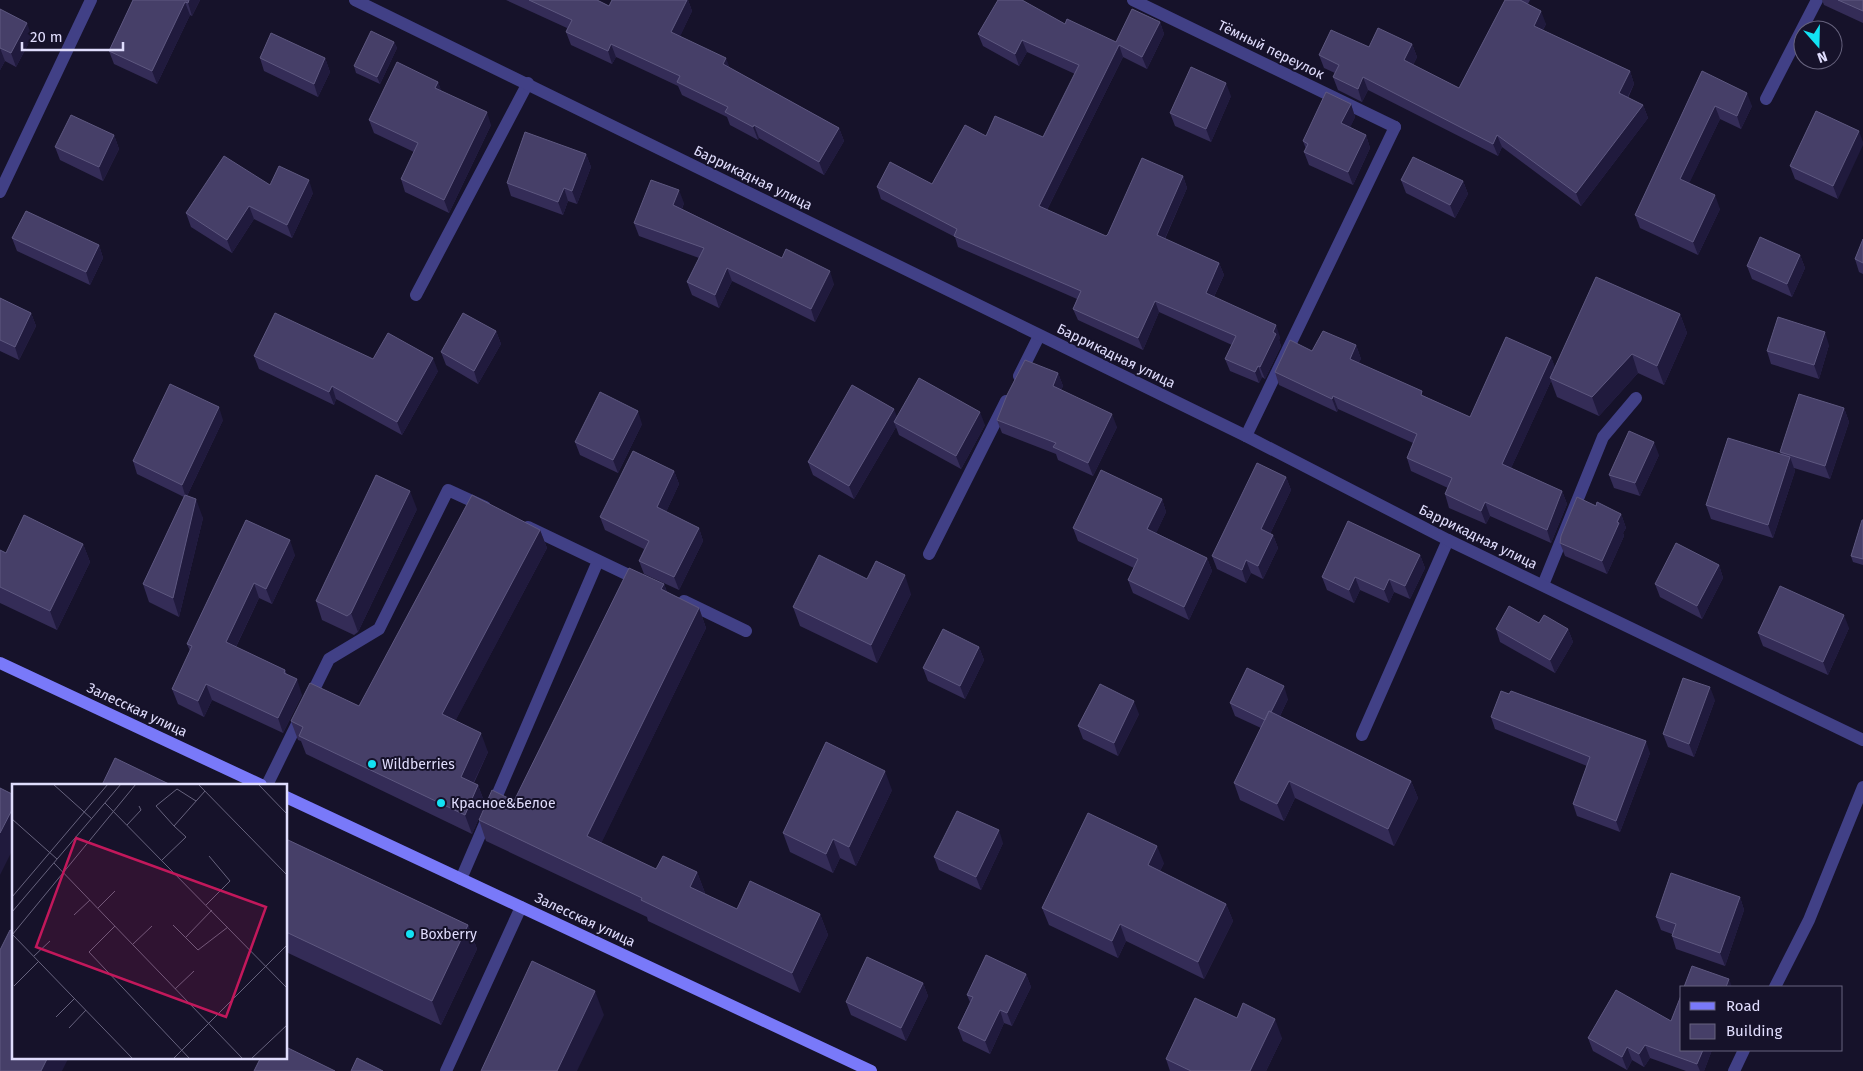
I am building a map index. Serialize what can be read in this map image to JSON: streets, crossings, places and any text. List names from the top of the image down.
{
  "streets": {
    "main road": ["Залесская улица"],
    "street": ["Тёмный переулок", "Баррикадная улица"]
  },
  "crossings": [
    ["Тёмный переулок", "Баррикадная улица"]
  ],
  "places": ["Wildberries", "Красное&Белое", "Boxberry"],
  "legend": ["Road", "Building"],
  "scale_bar": "20 m",
  "north": "bottom"
}
